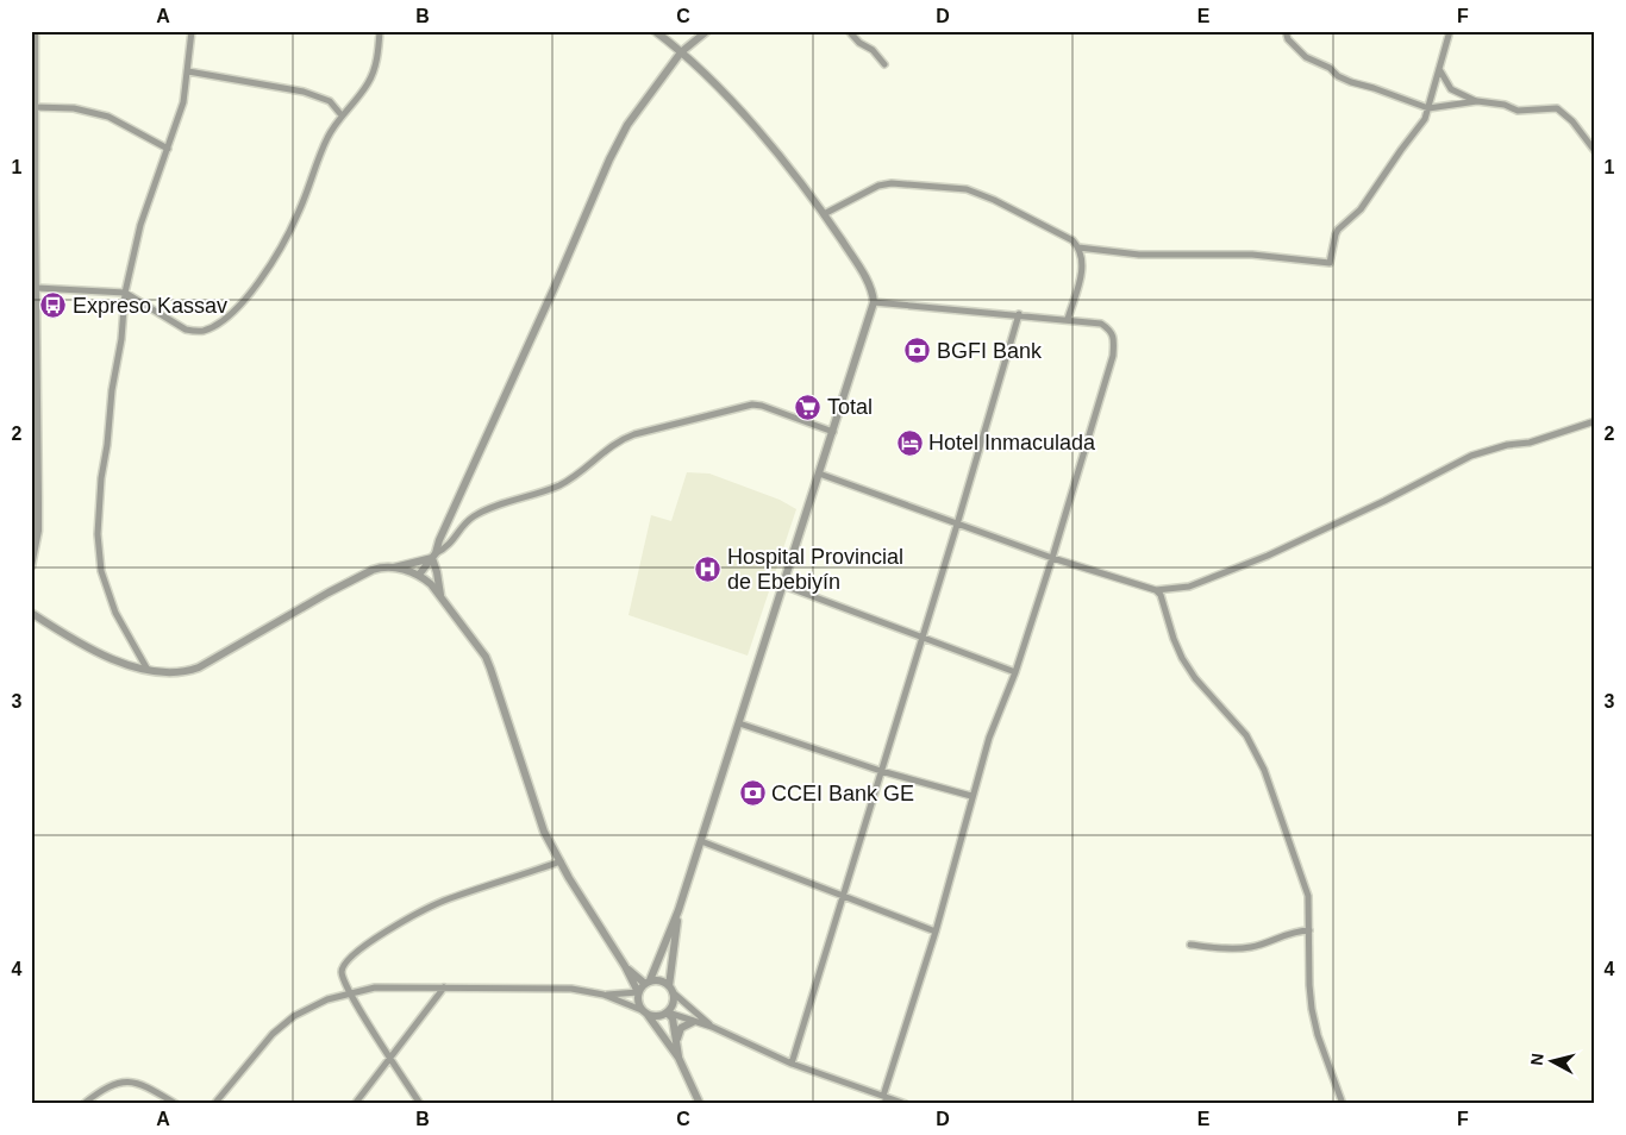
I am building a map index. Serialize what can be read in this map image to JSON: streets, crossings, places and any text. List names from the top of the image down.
{
  "places": {
    "bus stop": ["Expreso Kassav"],
    "bank": ["BGFI Bank", "CCEI Bank GE"],
    "supermarket": ["Total"],
    "hotel": ["Hotel Inmaculada"],
    "hospital": ["Hospital Provincial de Ebebiyín"]
  },
  "north": "left",
  "grid": {
    "columns": [
      "A",
      "B",
      "C",
      "D",
      "E",
      "F"
    ],
    "rows": [
      "1",
      "2",
      "3",
      "4"
    ]
  }
}
